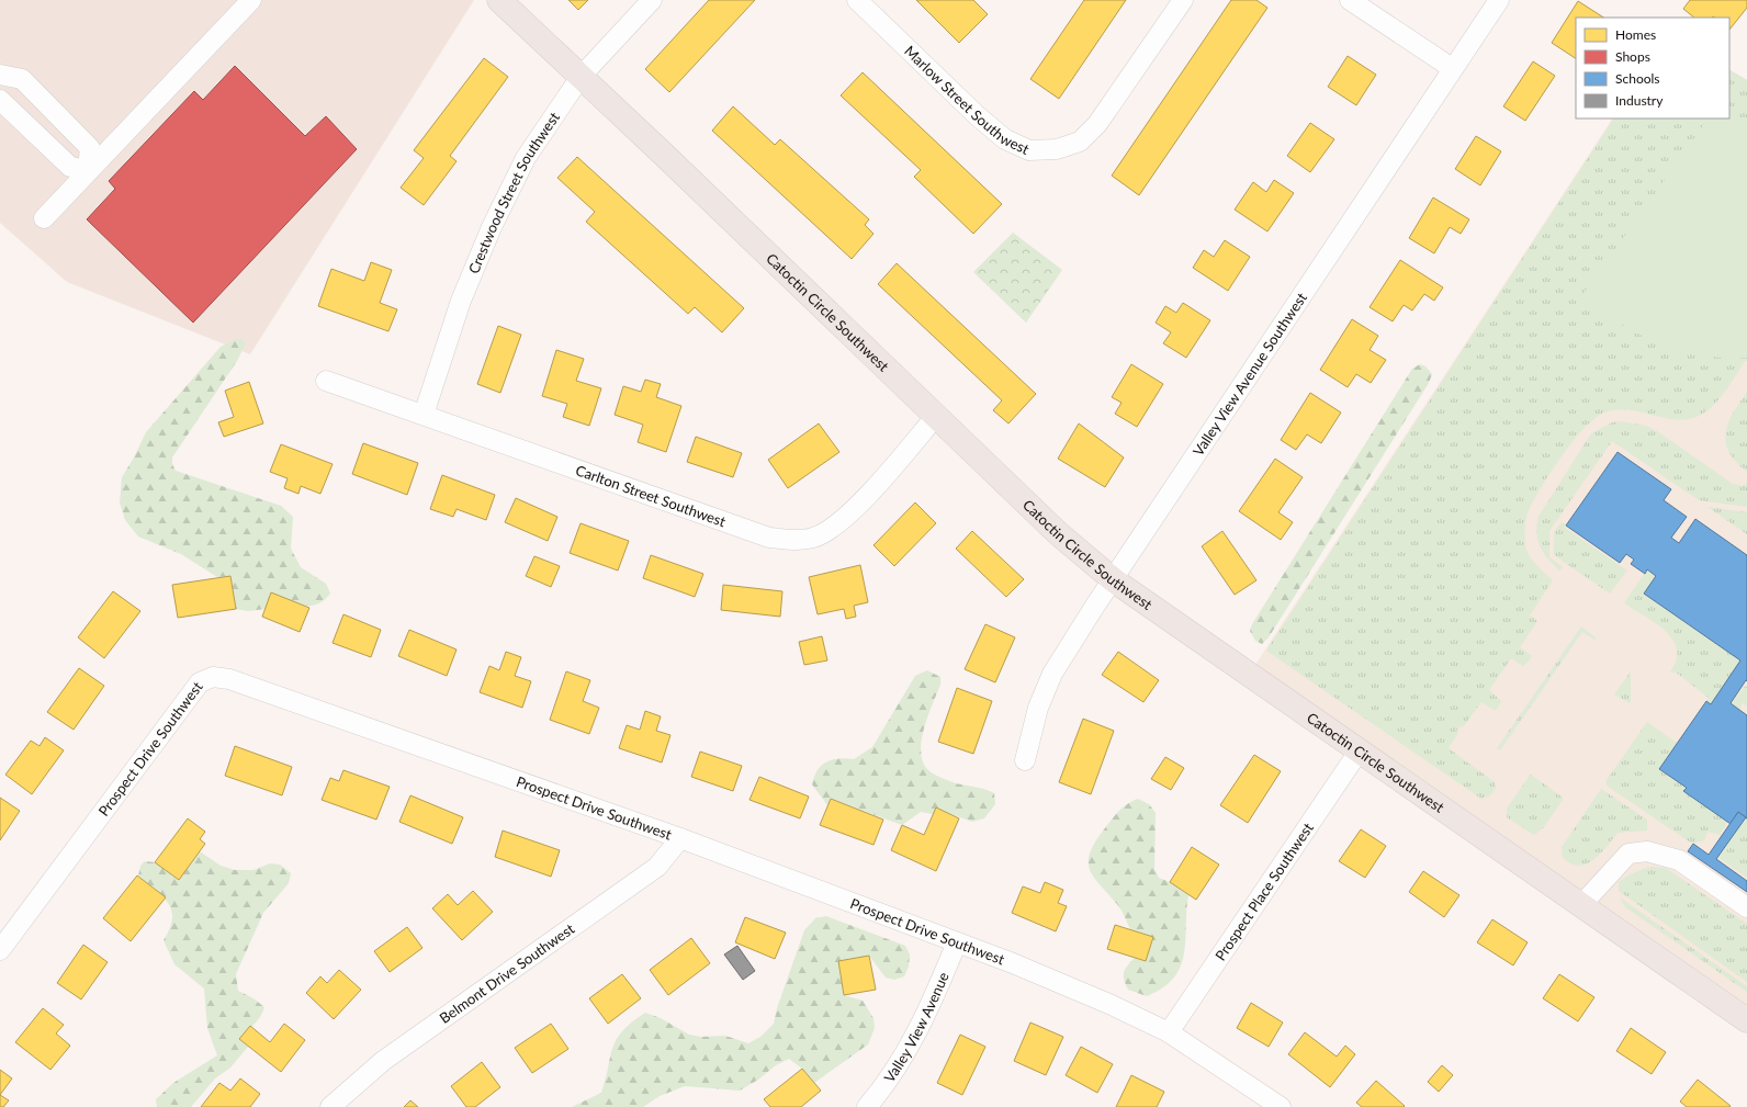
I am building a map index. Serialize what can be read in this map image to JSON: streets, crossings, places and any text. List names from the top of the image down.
{
  "streets": {
    "main road": ["Catoctin Circle Southwest"],
    "street": [
      "Marlow Street Southwest",
      "Crestwood Street Southwest",
      "Valley View Avenue Southwest",
      "Carlton Street Southwest",
      "Prospect Drive Southwest",
      "Prospect Place Southwest",
      "Belmont Drive Southwest",
      "Valley View Avenue"
    ]
  },
  "crossings": [
    ["Crestwood Street Southwest", "Catoctin Circle Southwest"],
    ["Crestwood Street Southwest", "Carlton Street Southwest"],
    ["Catoctin Circle Southwest", "Valley View Avenue Southwest"],
    ["Catoctin Circle Southwest", "Carlton Street Southwest"],
    ["Catoctin Circle Southwest", "Prospect Place Southwest"],
    ["Prospect Drive Southwest", "Prospect Place Southwest"],
    ["Prospect Drive Southwest", "Belmont Drive Southwest"],
    ["Prospect Drive Southwest", "Valley View Avenue"]
  ],
  "legend": [
    "Homes",
    "Shops",
    "Schools",
    "Industry"
  ]
}
